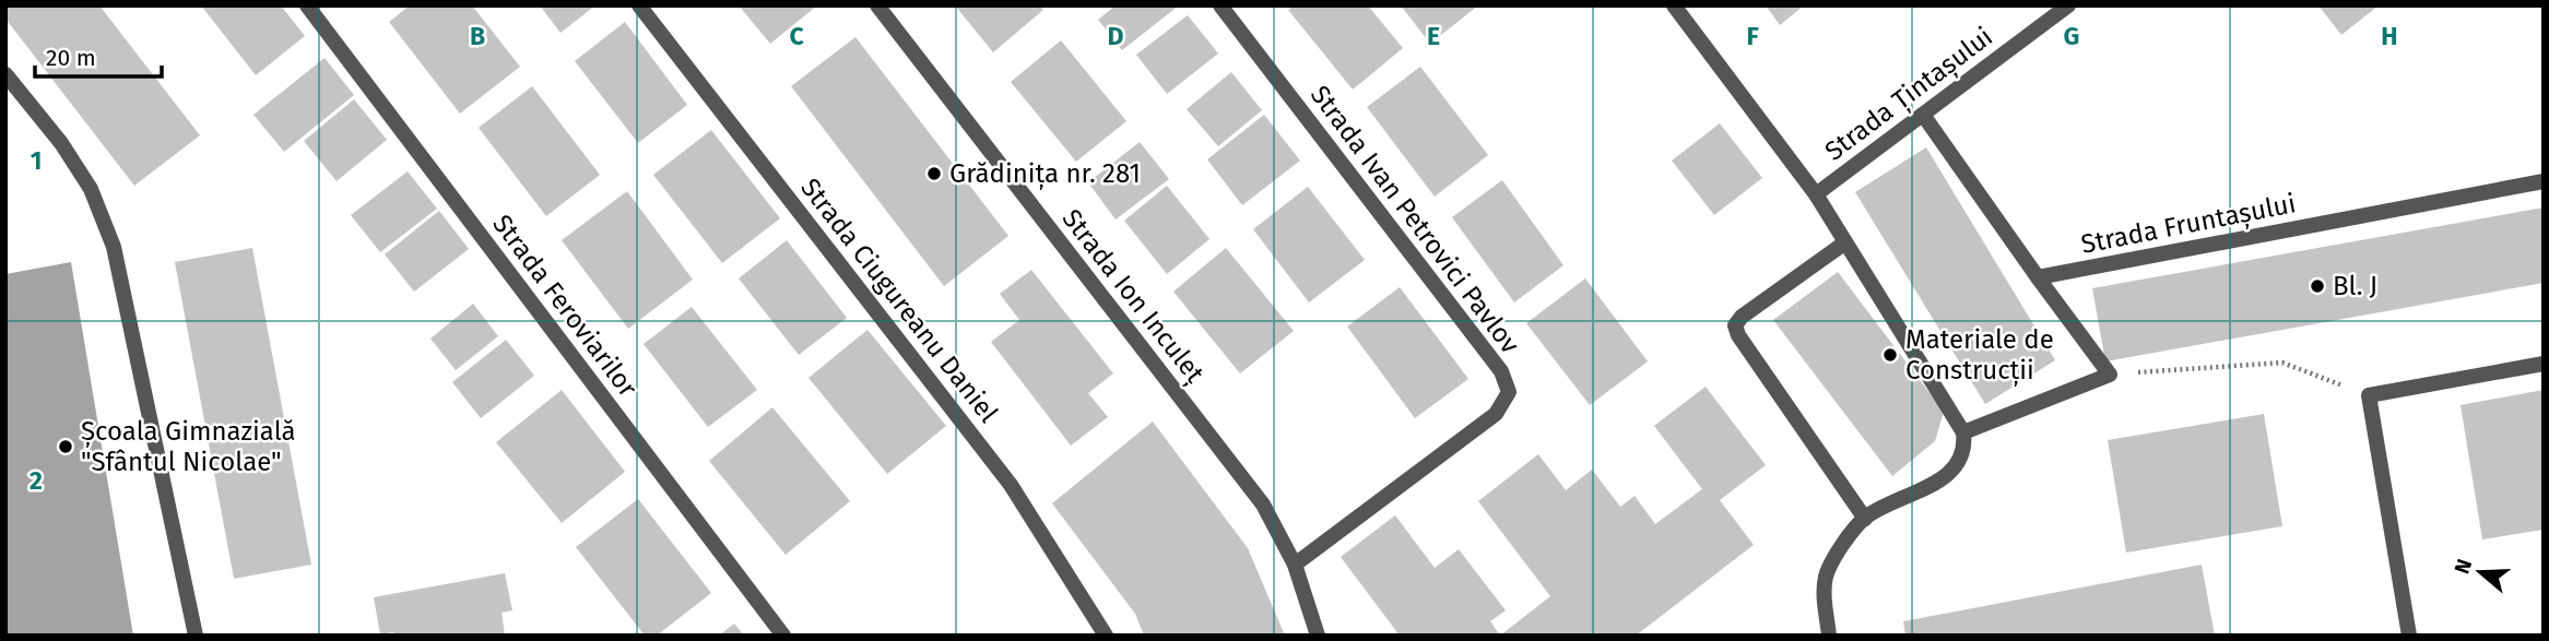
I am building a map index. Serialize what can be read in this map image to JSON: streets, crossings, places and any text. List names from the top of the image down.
{
  "streets": {
    "street": [
      "Strada Țintașului",
      "Strada Ivan Petrovici Pavlov",
      "Strada Fruntașului",
      "Strada Ion Inculeț",
      "Strada Ciugureanu Daniel",
      "Strada Feroviarilor"
    ]
  },
  "crossings": [
    ["Strada Ivan Petrovici Pavlov", "Strada Ion Inculeț"]
  ],
  "places": [
    "Grădinița nr. 281",
    "Bl. J",
    "Materiale de Construcții",
    "Școala Gimnazială \"Sfântul Nicolae\""
  ],
  "scale_bar": "20 m",
  "north": "left",
  "grid": {
    "columns": [
      "B",
      "C",
      "D",
      "E",
      "F",
      "G",
      "H"
    ],
    "rows": ["1", "2"]
  }
}
